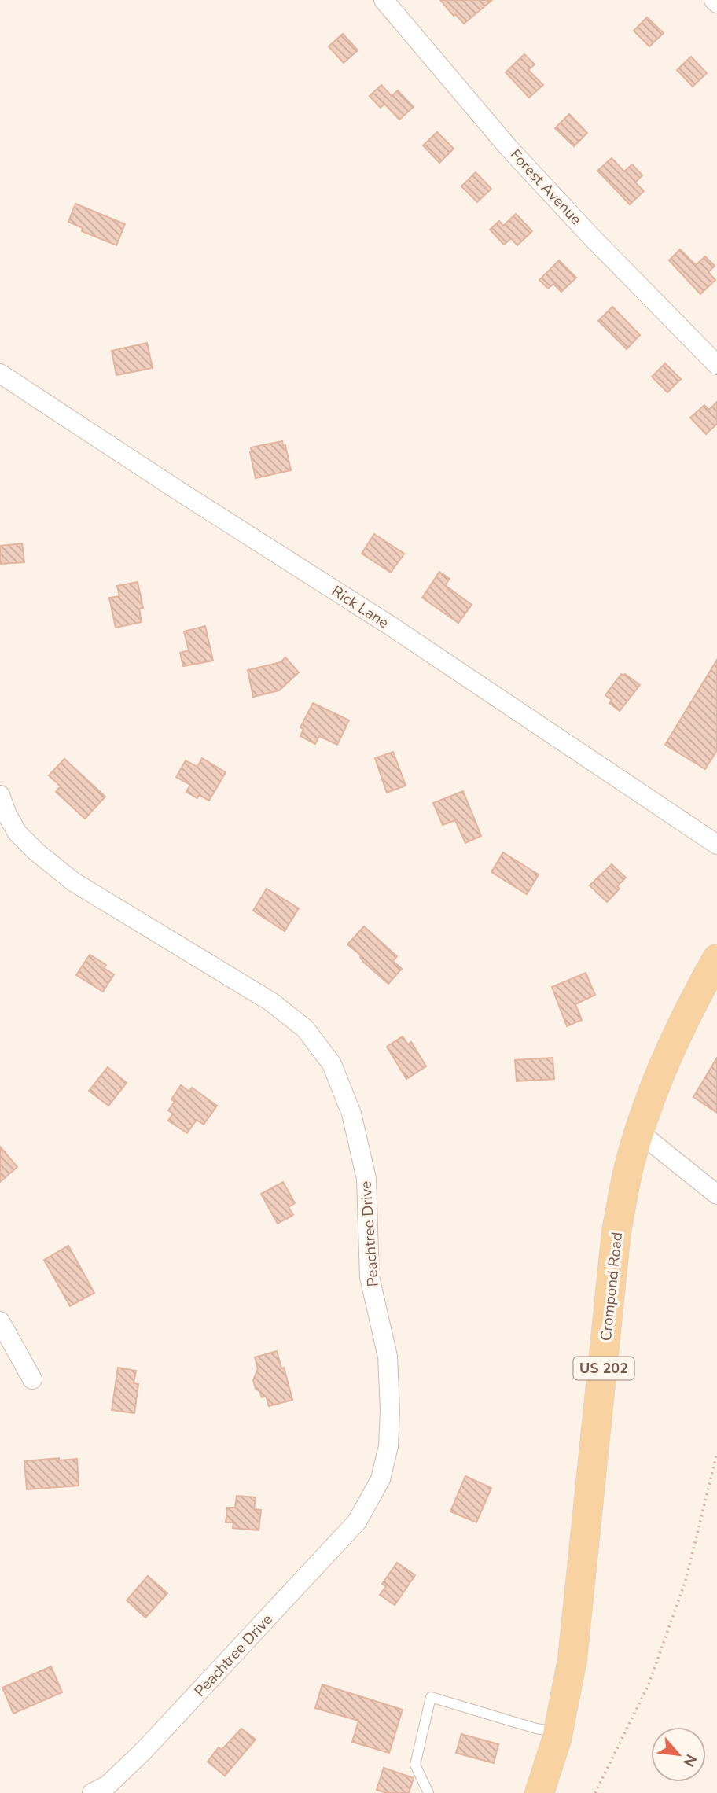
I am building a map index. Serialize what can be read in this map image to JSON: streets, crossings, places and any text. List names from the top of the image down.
{
  "streets": {
    "main road": ["Crompond Road", "US 202"],
    "street": ["Forest Avenue", "Rick Lane", "Peachtree Drive"]
  },
  "north": "bottom right"
}
